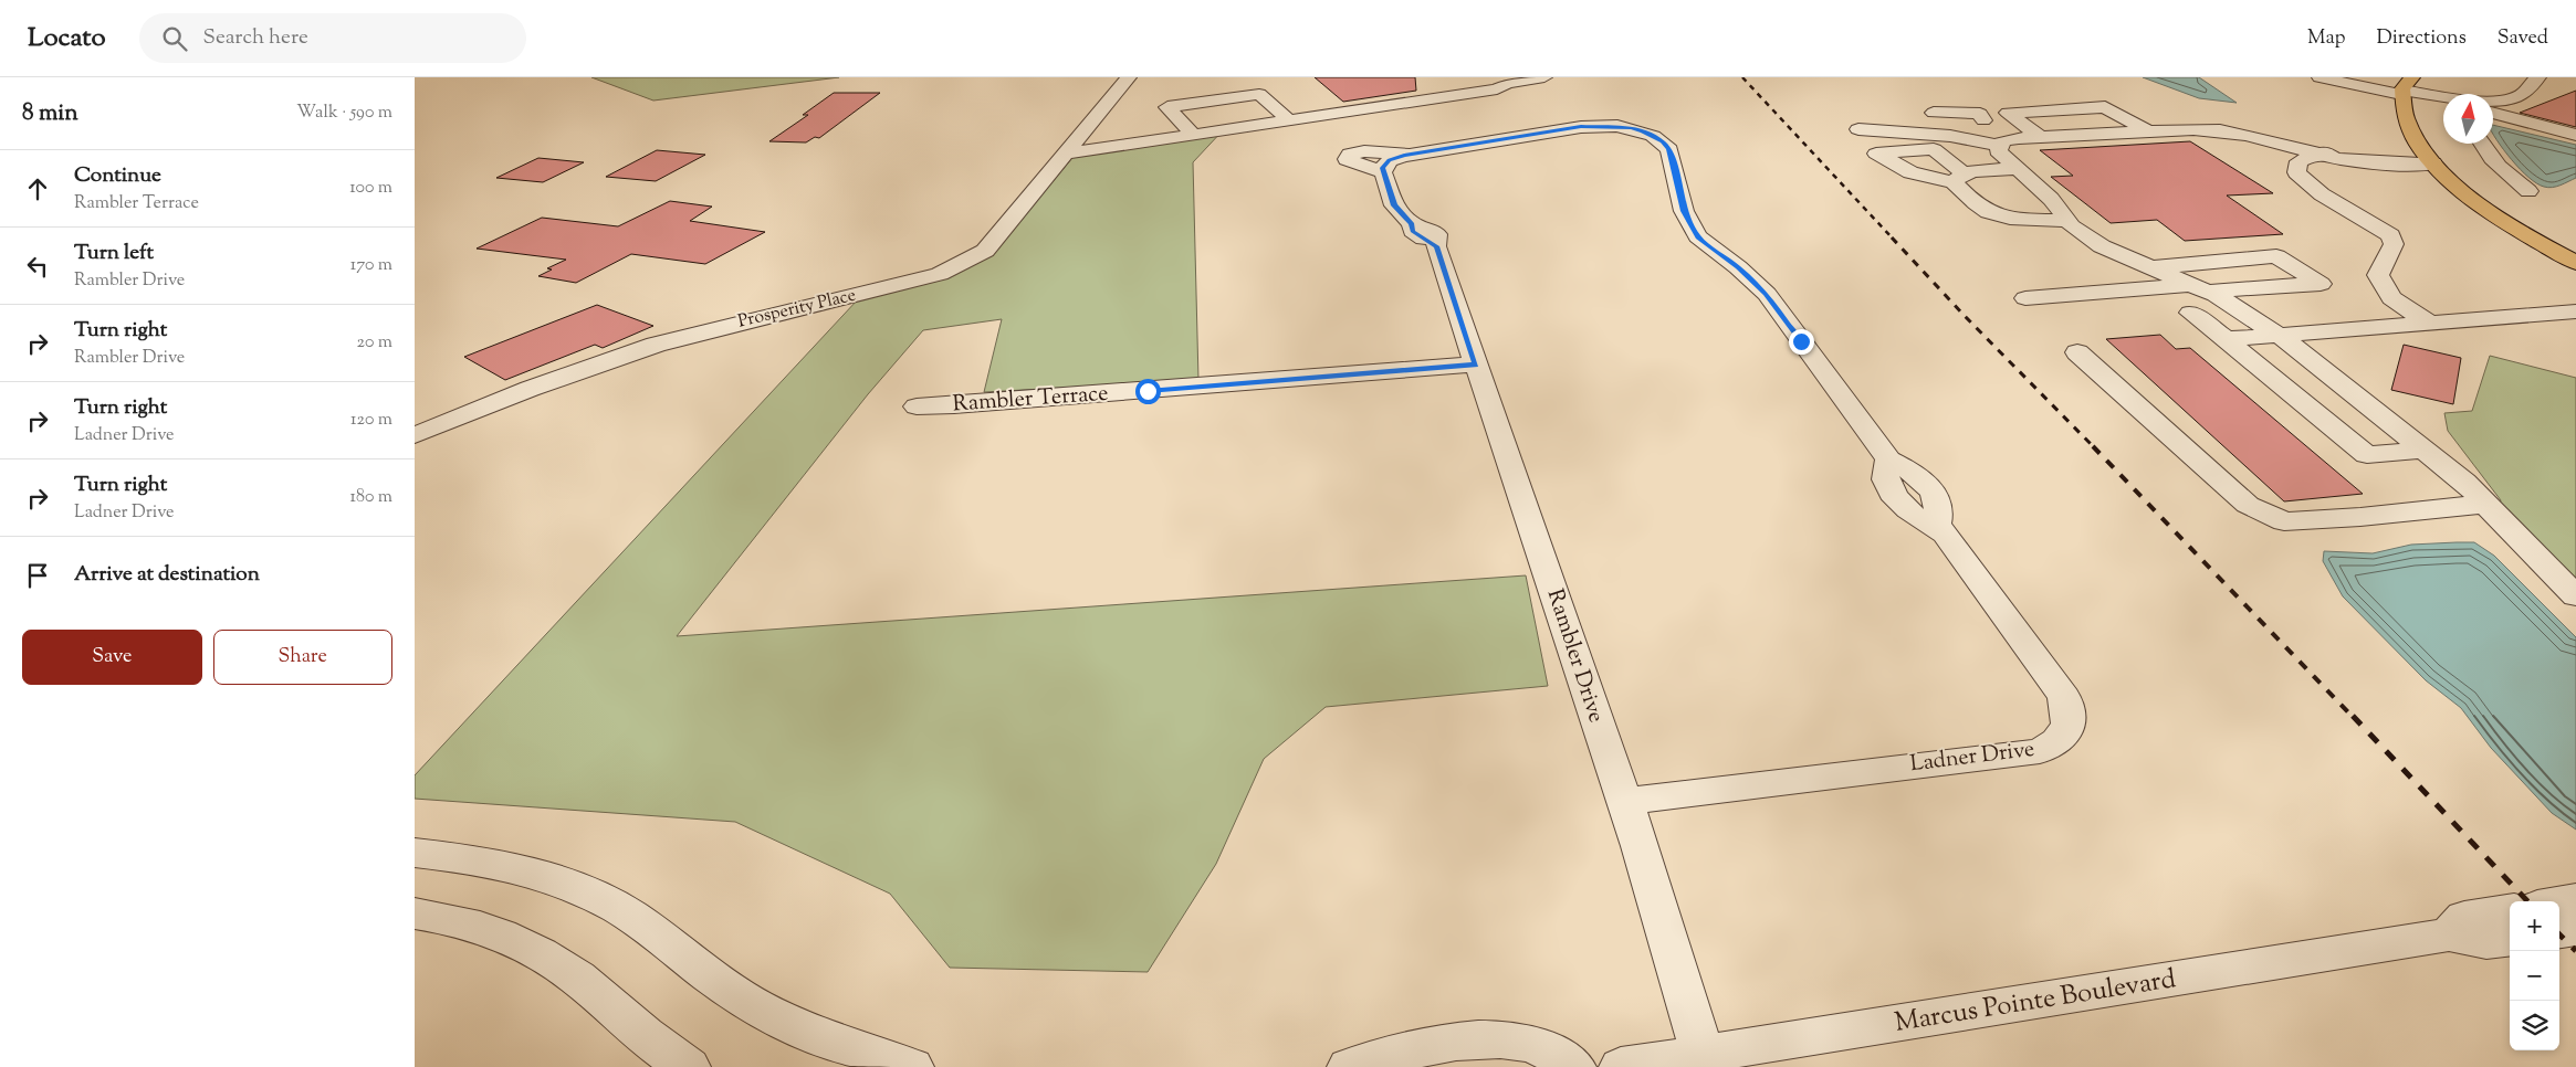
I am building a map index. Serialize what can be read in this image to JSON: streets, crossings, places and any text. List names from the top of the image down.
{
  "streets": {
    "street": [
      "Prosperity Place",
      "Rambler Terrace",
      "Rambler Drive",
      "Ladner Drive",
      "Marcus Pointe Boulevard"
    ]
  },
  "crossings": [
    ["Rambler Terrace", "Rambler Drive"],
    ["Rambler Drive", "Ladner Drive"],
    ["Rambler Drive", "Marcus Pointe Boulevard"]
  ],
  "north": "top",
  "page": {
    "header": "Locato",
    "search": "Search here",
    "nav": ["Map", "Directions", "Saved"],
    "heading": ["8 min", "Walk · 590 m"],
    "list": [
      ["Continue", "Rambler Terrace", "100 m"],
      ["Turn left", "Rambler Drive", "170 m"],
      ["Turn right", "Rambler Drive", "20 m"],
      ["Turn right", "Ladner Drive", "120 m"],
      ["Turn right", "Ladner Drive", "180 m"],
      "Arrive at destination"
    ],
    "buttons": ["Save", "Share"],
    "map_buttons": ["+", "−"]
  }
}
